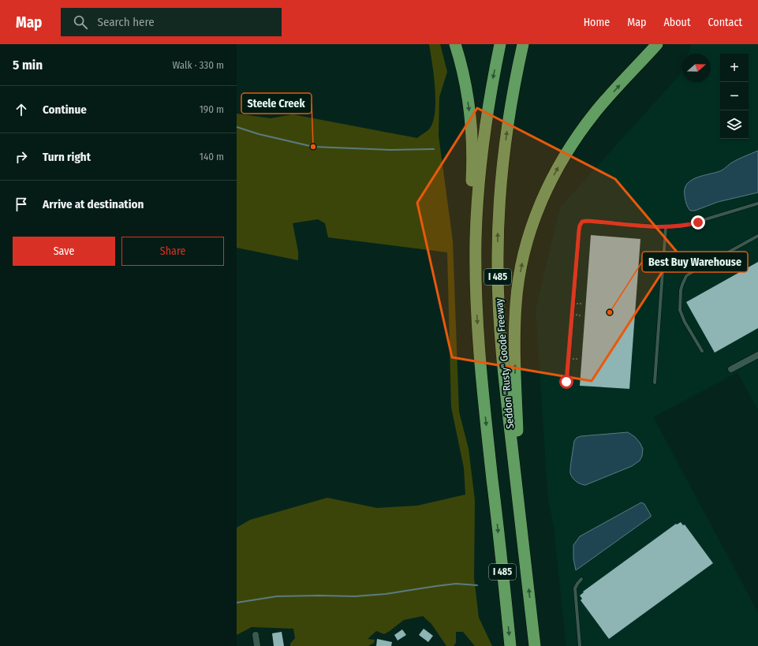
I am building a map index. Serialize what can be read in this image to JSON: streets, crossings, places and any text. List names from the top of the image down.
{
  "streets": {
    "highway": ["I 485", "Seddon \"Rusty\" Goode Freeway"]
  },
  "places": ["Steele Creek", "Best Buy Warehouse"],
  "north": "right",
  "page": {
    "header": "Map",
    "search": "Search here",
    "nav": [
      "Home",
      "Map",
      "About",
      "Contact"
    ],
    "heading": ["5 min", "Walk · 330 m"],
    "map_buttons": ["+", "−"],
    "list": [
      ["Continue", "190 m"],
      ["Turn right", "140 m"],
      "Arrive at destination"
    ],
    "buttons": ["Save", "Share"]
  }
}
